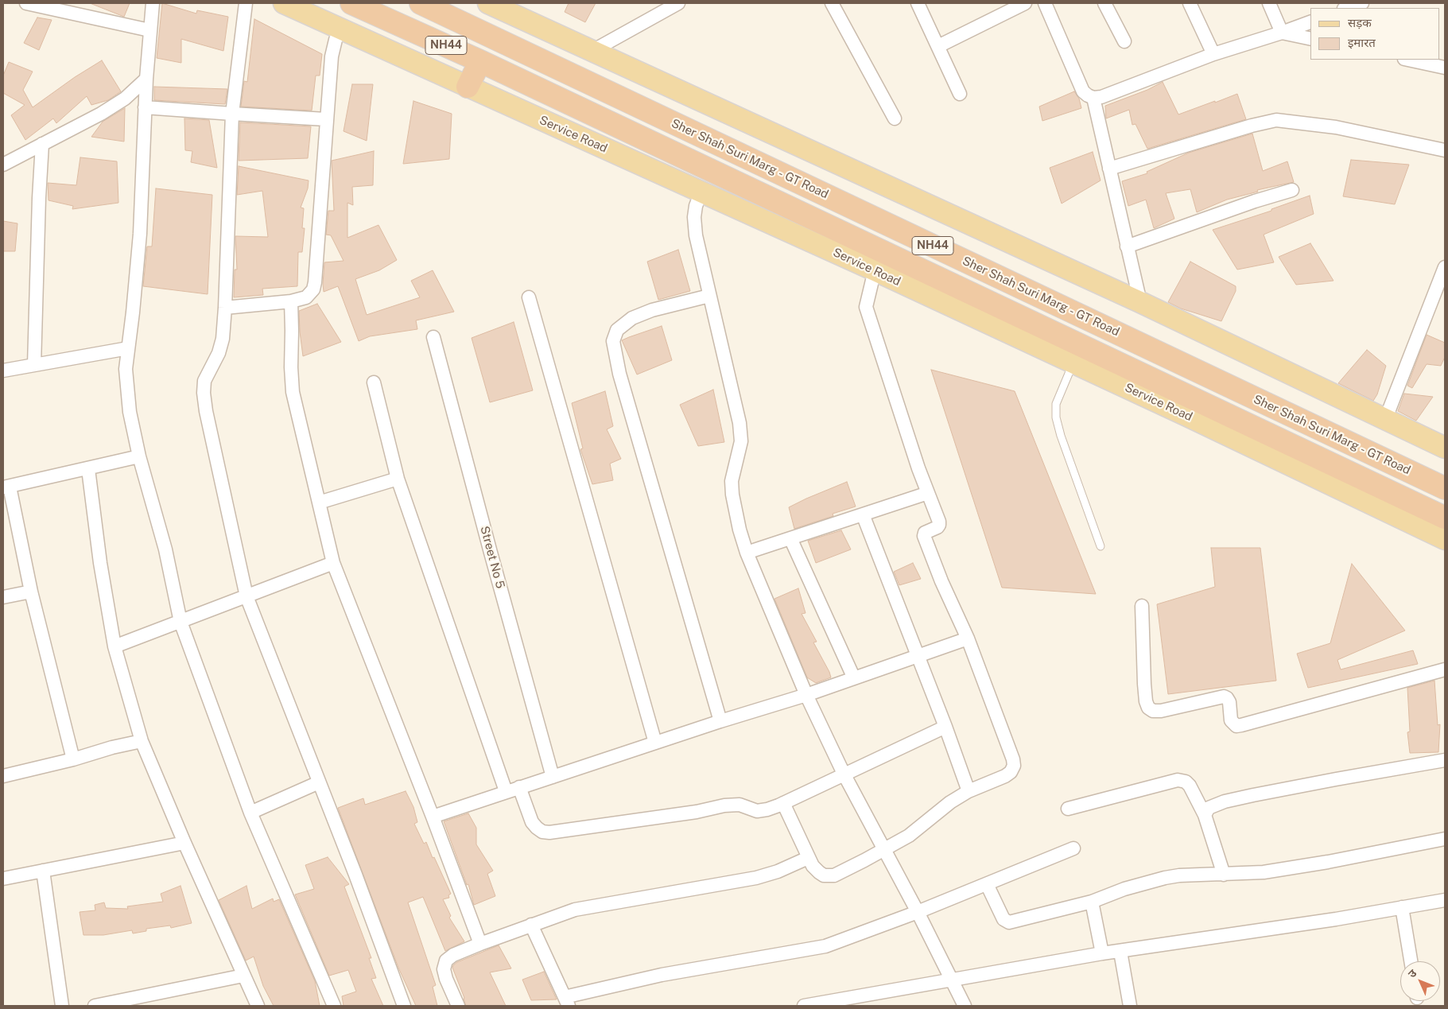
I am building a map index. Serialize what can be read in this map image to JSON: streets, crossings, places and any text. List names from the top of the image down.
{
  "streets": {
    "highway": ["NH44", "Sher Shah Suri Marg - GT Road"],
    "main road": ["Service Road"],
    "street": ["Street No 5"]
  },
  "legend": ["सड़क", "इमारत"],
  "north": "top left"
}
